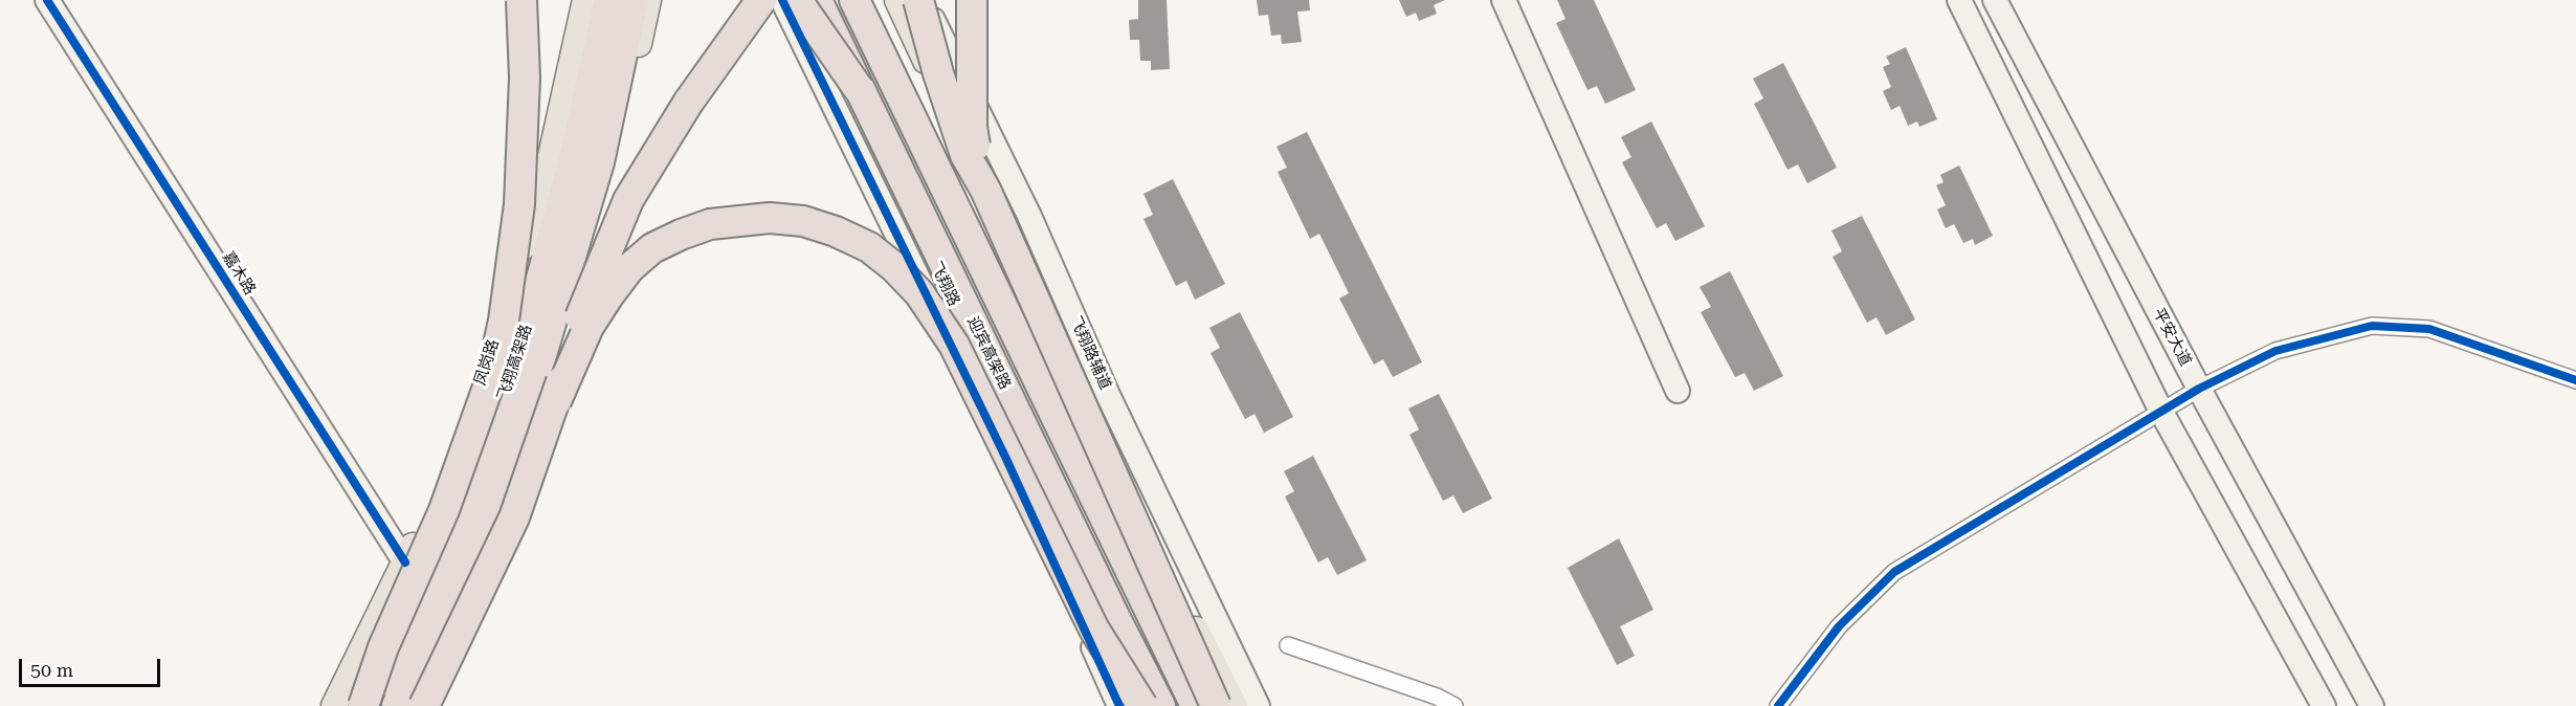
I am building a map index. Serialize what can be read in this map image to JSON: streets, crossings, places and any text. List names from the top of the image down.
{
  "streets": {
    "highway": ["迎宾高架路", "飞翔高架路"],
    "main road": ["飞翔路", "凤岗路"],
    "street": ["嘉木路", "平安大道", "飞翔路辅道"]
  },
  "crossings": [
    ["嘉木路", "凤岗路"]
  ],
  "scale_bar": "50 m"
}
